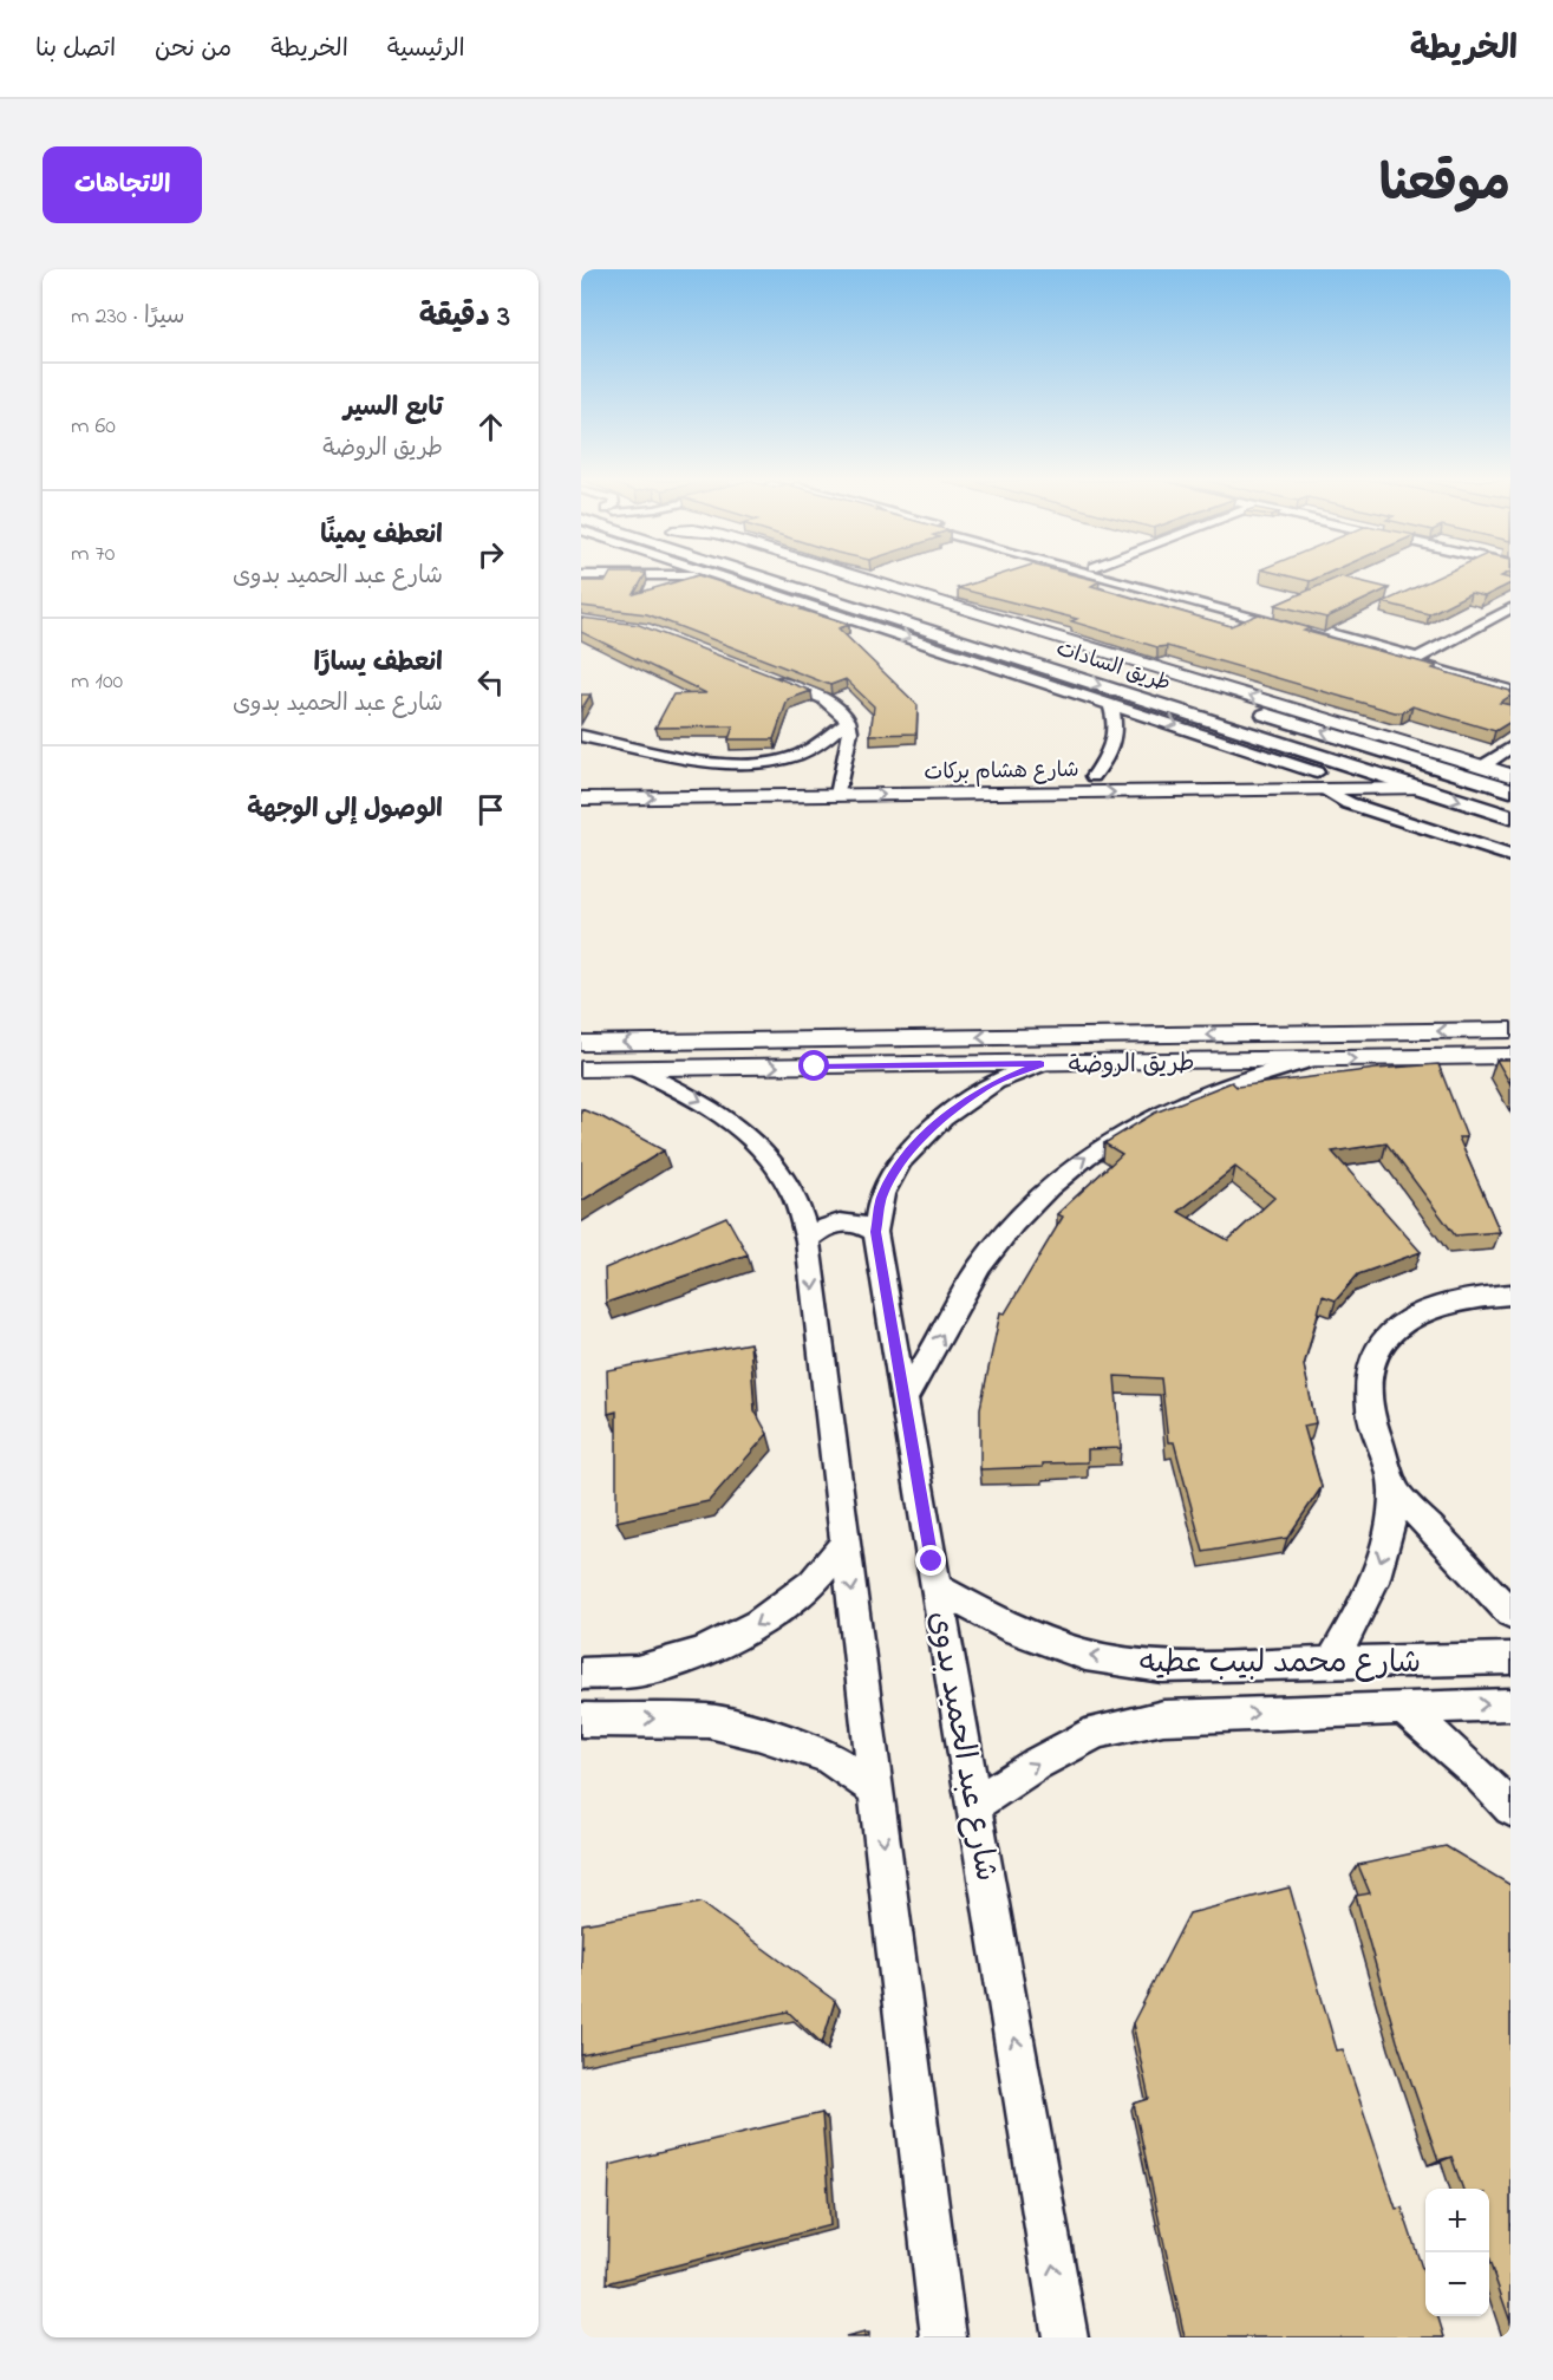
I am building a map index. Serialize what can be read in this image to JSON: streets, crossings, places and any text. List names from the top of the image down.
{
  "streets": {
    "main road": ["طريق السادات"],
    "street": [
      "شارع هشام بركات",
      "طريق الروضة",
      "شارع محمد لبيب عطيه",
      "شارع عبد الحميد بدوى"
    ]
  },
  "crossings": [
    ["طريق السادات", "شارع هشام بركات"],
    ["طريق الروضة", "شارع عبد الحميد بدوى"],
    ["شارع محمد لبيب عطيه", "شارع عبد الحميد بدوى"]
  ],
  "page": {
    "header": "الخريطة",
    "nav": [
      "الرئيسية",
      "الخريطة",
      "من نحن",
      "اتصل بنا"
    ],
    "title": "موقعنا",
    "buttons": "الاتجاهات",
    "heading": ["3 دقيقة", "سيرًا · 230 m"],
    "list": [
      ["تابع السير", "طريق الروضة", "60 m"],
      ["انعطف يمينًا", "شارع عبد الحميد بدوى", "70 m"],
      ["انعطف يسارًا", "شارع عبد الحميد بدوى", "100 m"],
      "الوصول إلى الوجهة"
    ],
    "map_buttons": ["+", "−"]
  }
}
